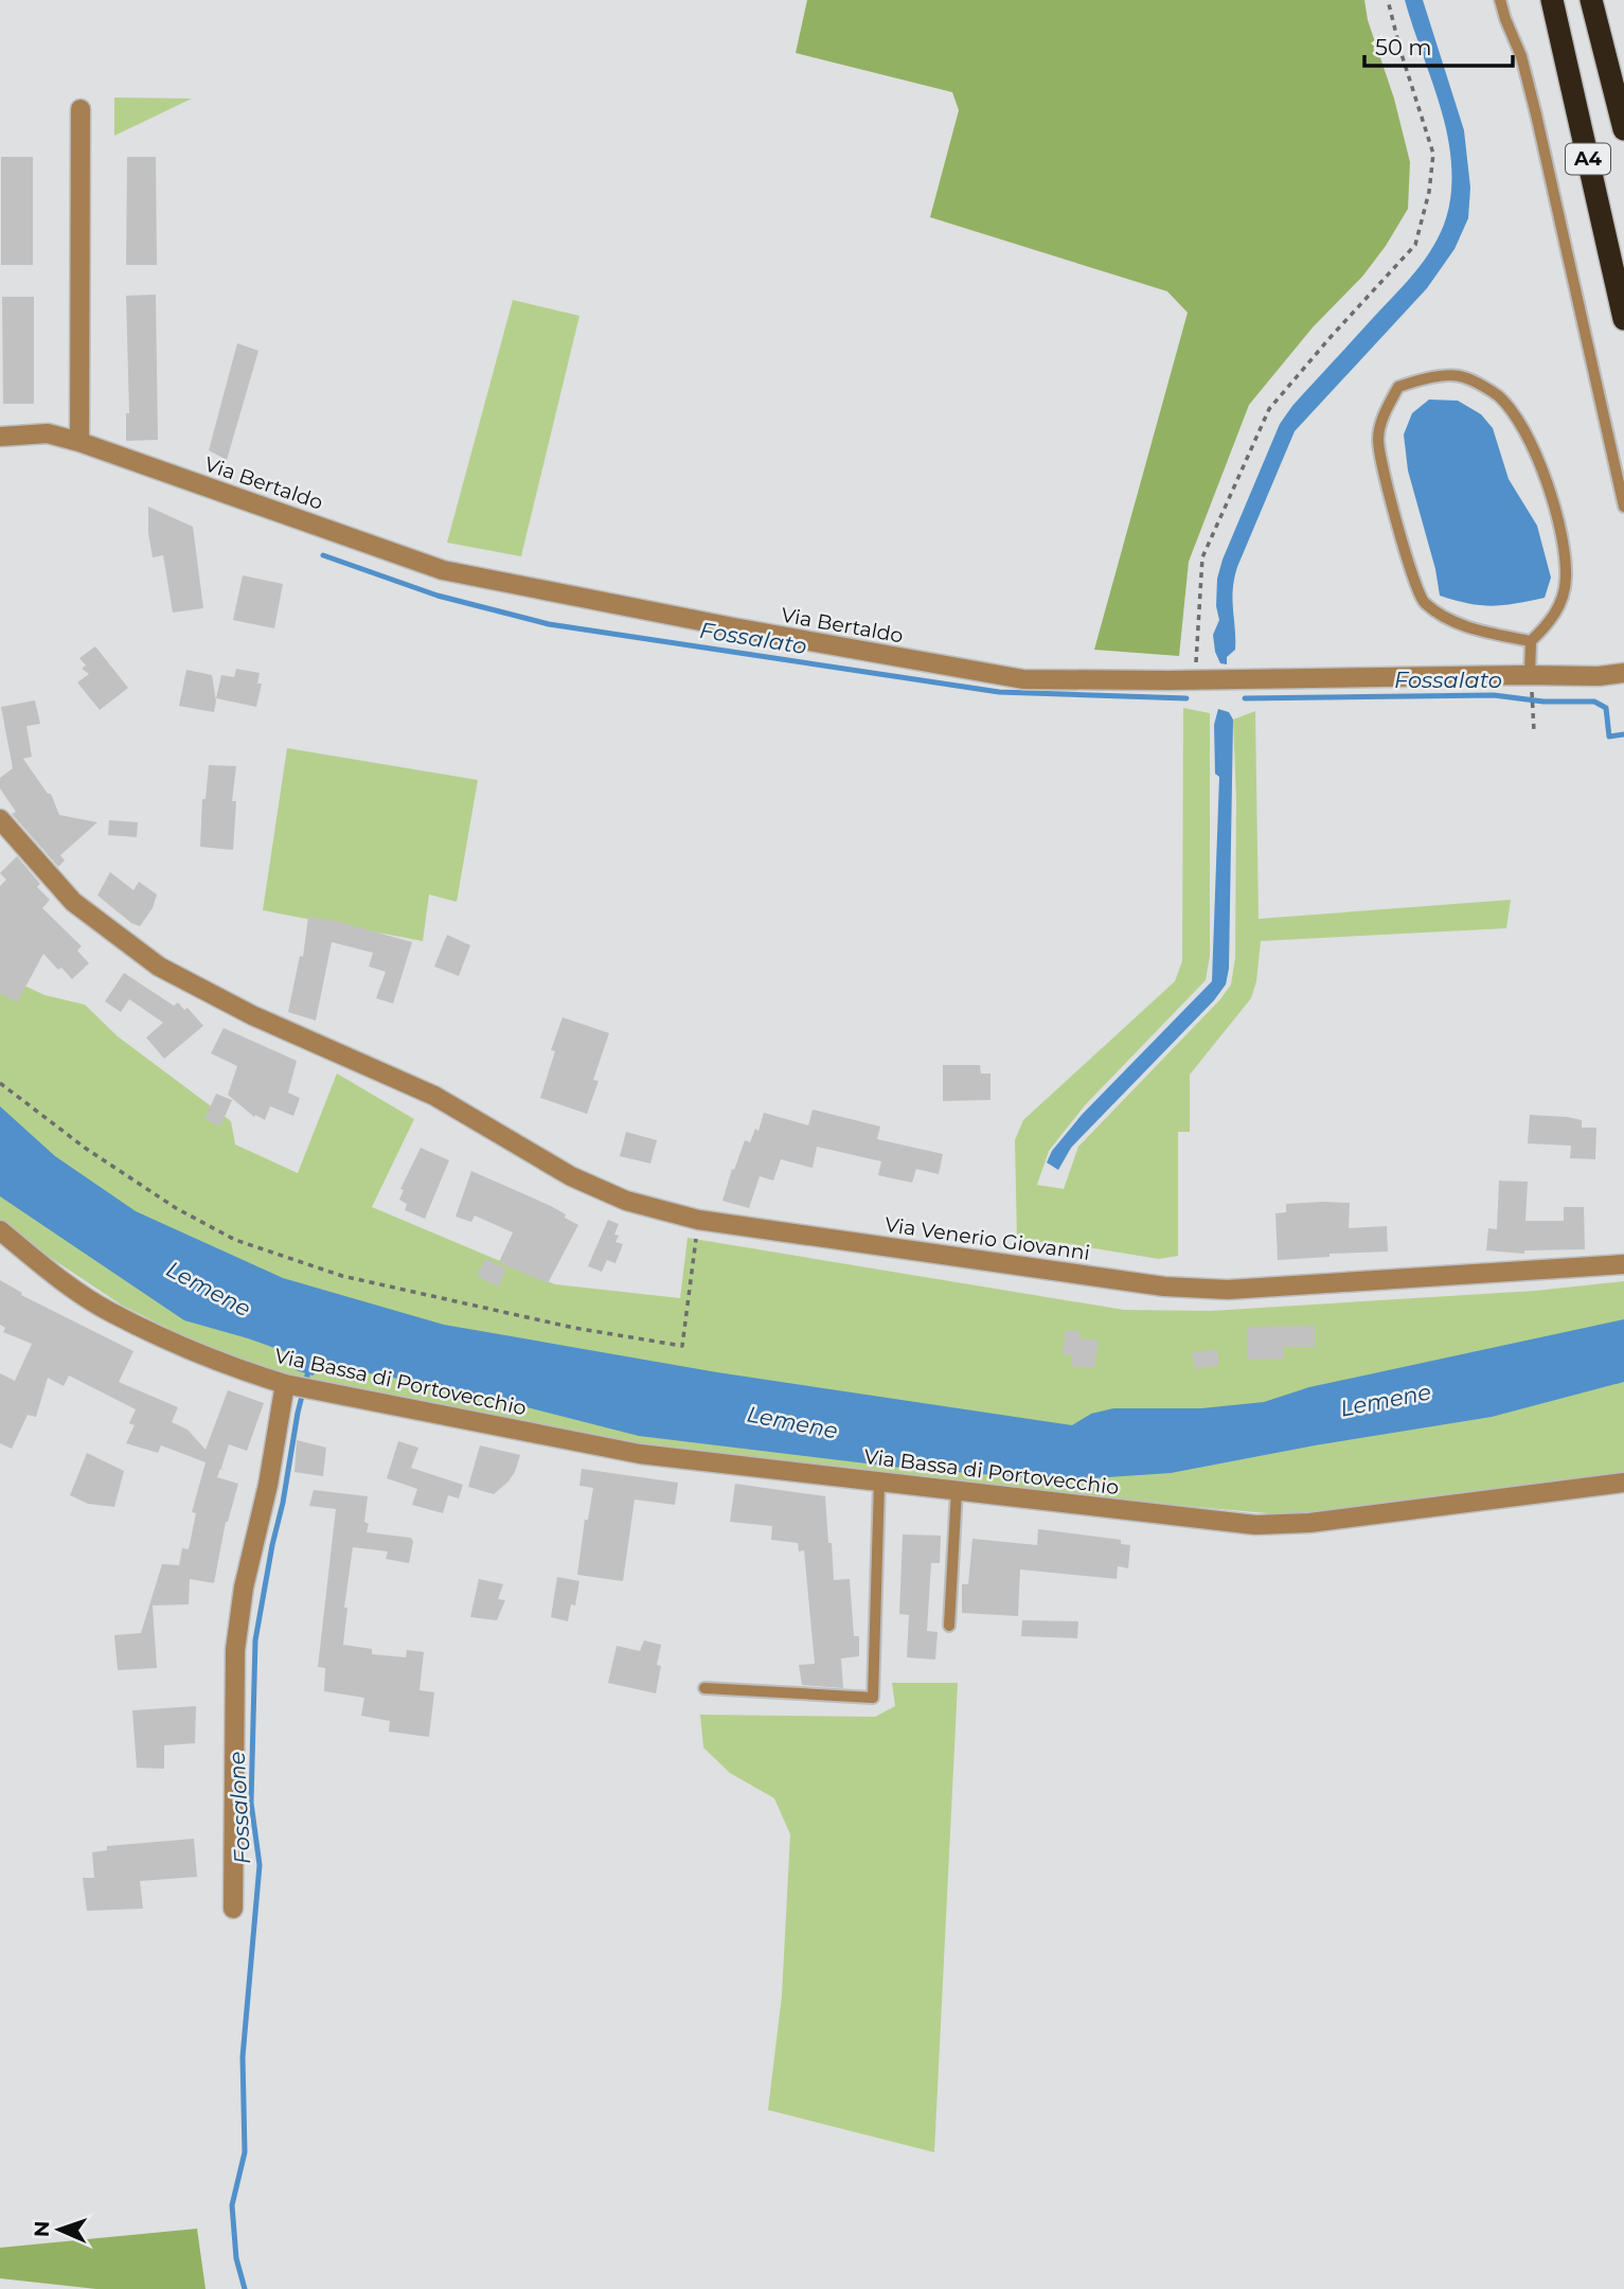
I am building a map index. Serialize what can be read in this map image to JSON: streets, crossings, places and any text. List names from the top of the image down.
{
  "streets": {
    "highway": ["A4"],
    "street": ["Via Bertaldo", "Via Venerio Giovanni", "Via Bassa di Portovecchio"]
  },
  "water": ["Fossalato", "Lemene", "Fossalone"],
  "scale_bar": "50 m",
  "north": "left"
}
